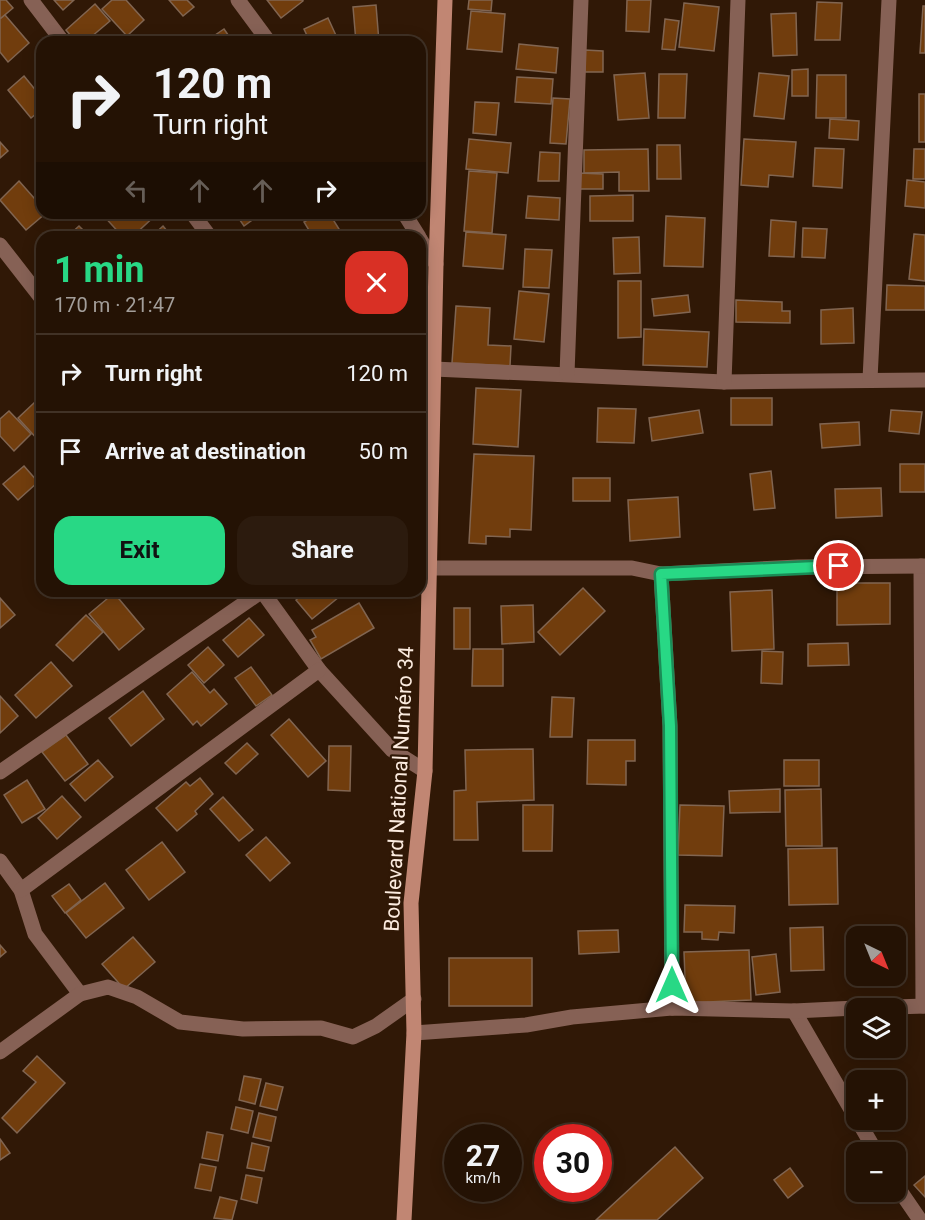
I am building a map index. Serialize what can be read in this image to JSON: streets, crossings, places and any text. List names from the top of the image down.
{
  "streets": {
    "main road": ["Boulevard National Numéro 34"]
  },
  "north": "bottom right",
  "page": {
    "turn": ["120 m", "Turn right"],
    "heading": ["1 min", "170 m · 21:47"],
    "list": [
      {
        "name": "Turn right",
        "value": "120 m"
      },
      {
        "name": "Arrive at destination",
        "value": "50 m"
      }
    ],
    "buttons": ["Exit", "Share"],
    "map_buttons": ["+", "−"],
    "speed": "27 km/h",
    "limit": "30"
  }
}
